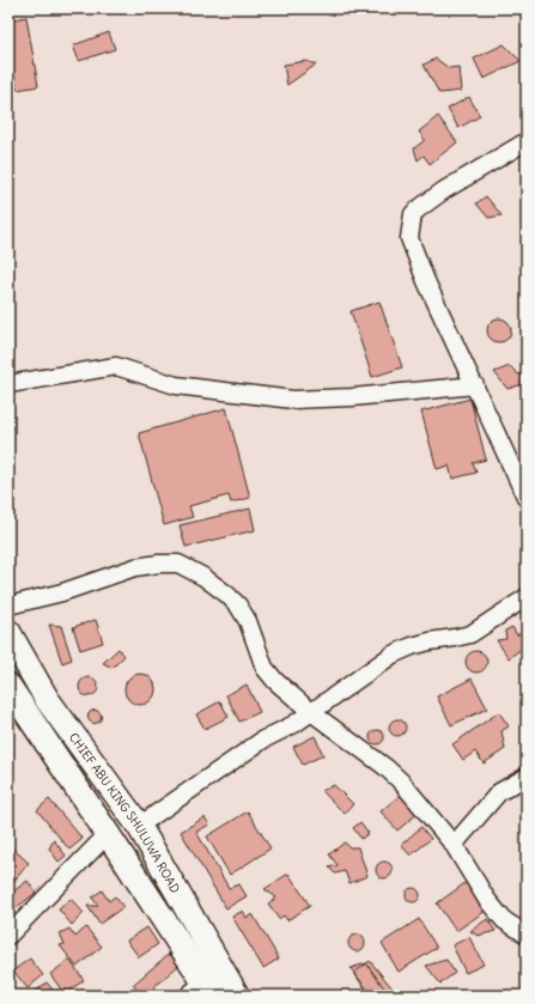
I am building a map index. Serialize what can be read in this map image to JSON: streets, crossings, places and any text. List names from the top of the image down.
{
  "streets": {
    "street": ["CHIEF ABU KING SHULUWA ROAD"]
  }
}
